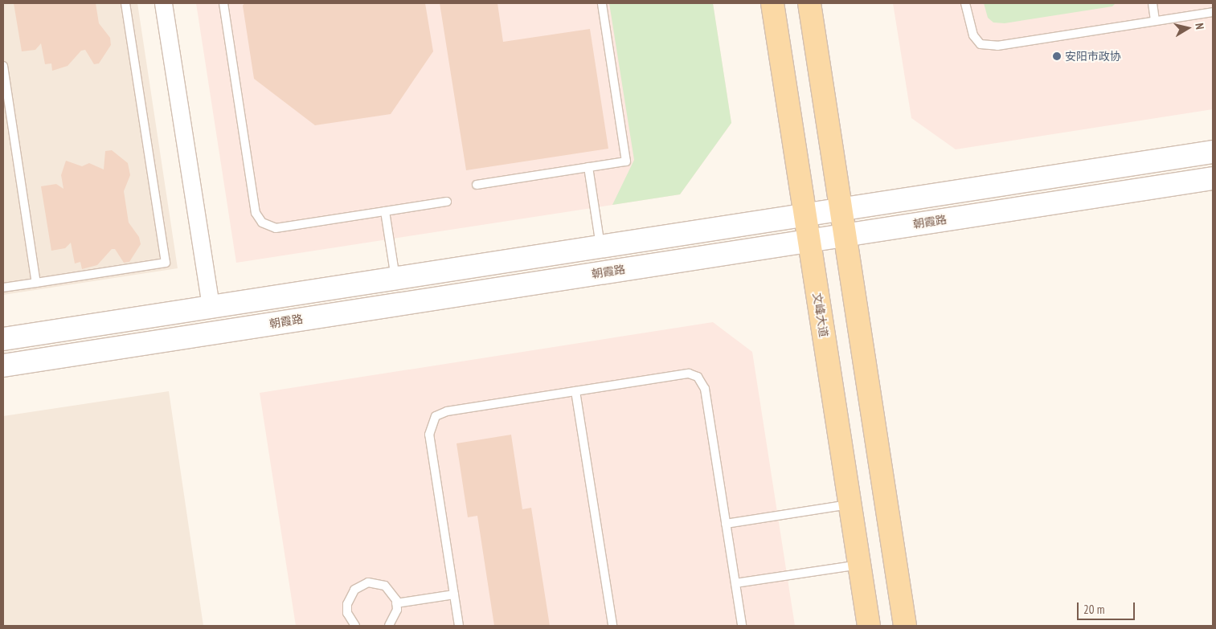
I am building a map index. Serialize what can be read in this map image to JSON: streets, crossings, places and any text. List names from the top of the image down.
{
  "streets": {
    "main road": ["文峰大道"],
    "street": ["朝霞路"]
  },
  "crossings": [
    ["朝霞路", "文峰大道"]
  ],
  "places": ["安阳市政协"],
  "scale_bar": "20 m",
  "north": "right"
}
